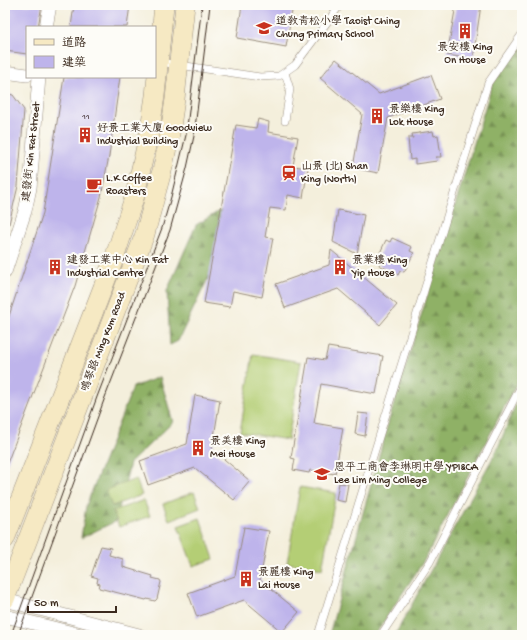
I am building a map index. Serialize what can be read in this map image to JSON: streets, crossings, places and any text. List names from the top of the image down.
{
  "streets": {
    "main road": ["鳴琴路 Ming Kum Road"],
    "street": ["建發街 Kin Fat Street"]
  },
  "places": {
    "school or university": ["道教青松小學 Taoist Ching Chung Primary School", "恩平工商會李琳明中學 YPI&CA Lee Lim Ming College"],
    "building": [
      "景安樓 King On House",
      "景樂樓 King Lok House",
      "好景工業大廈 Goodview Industrial Building",
      "建發工業中心 Kin Fat Industrial Centre",
      "景業樓 King Yip House",
      "景美樓 King Mei House",
      "景麗樓 King Lai House"
    ],
    "station": ["山景 (北) Shan King (North)"],
    "cafe": ["L.K Coffee Roasters"]
  },
  "house_numbers": ["11"],
  "legend": ["道路", "建築"],
  "scale_bar": "50 m"
}
